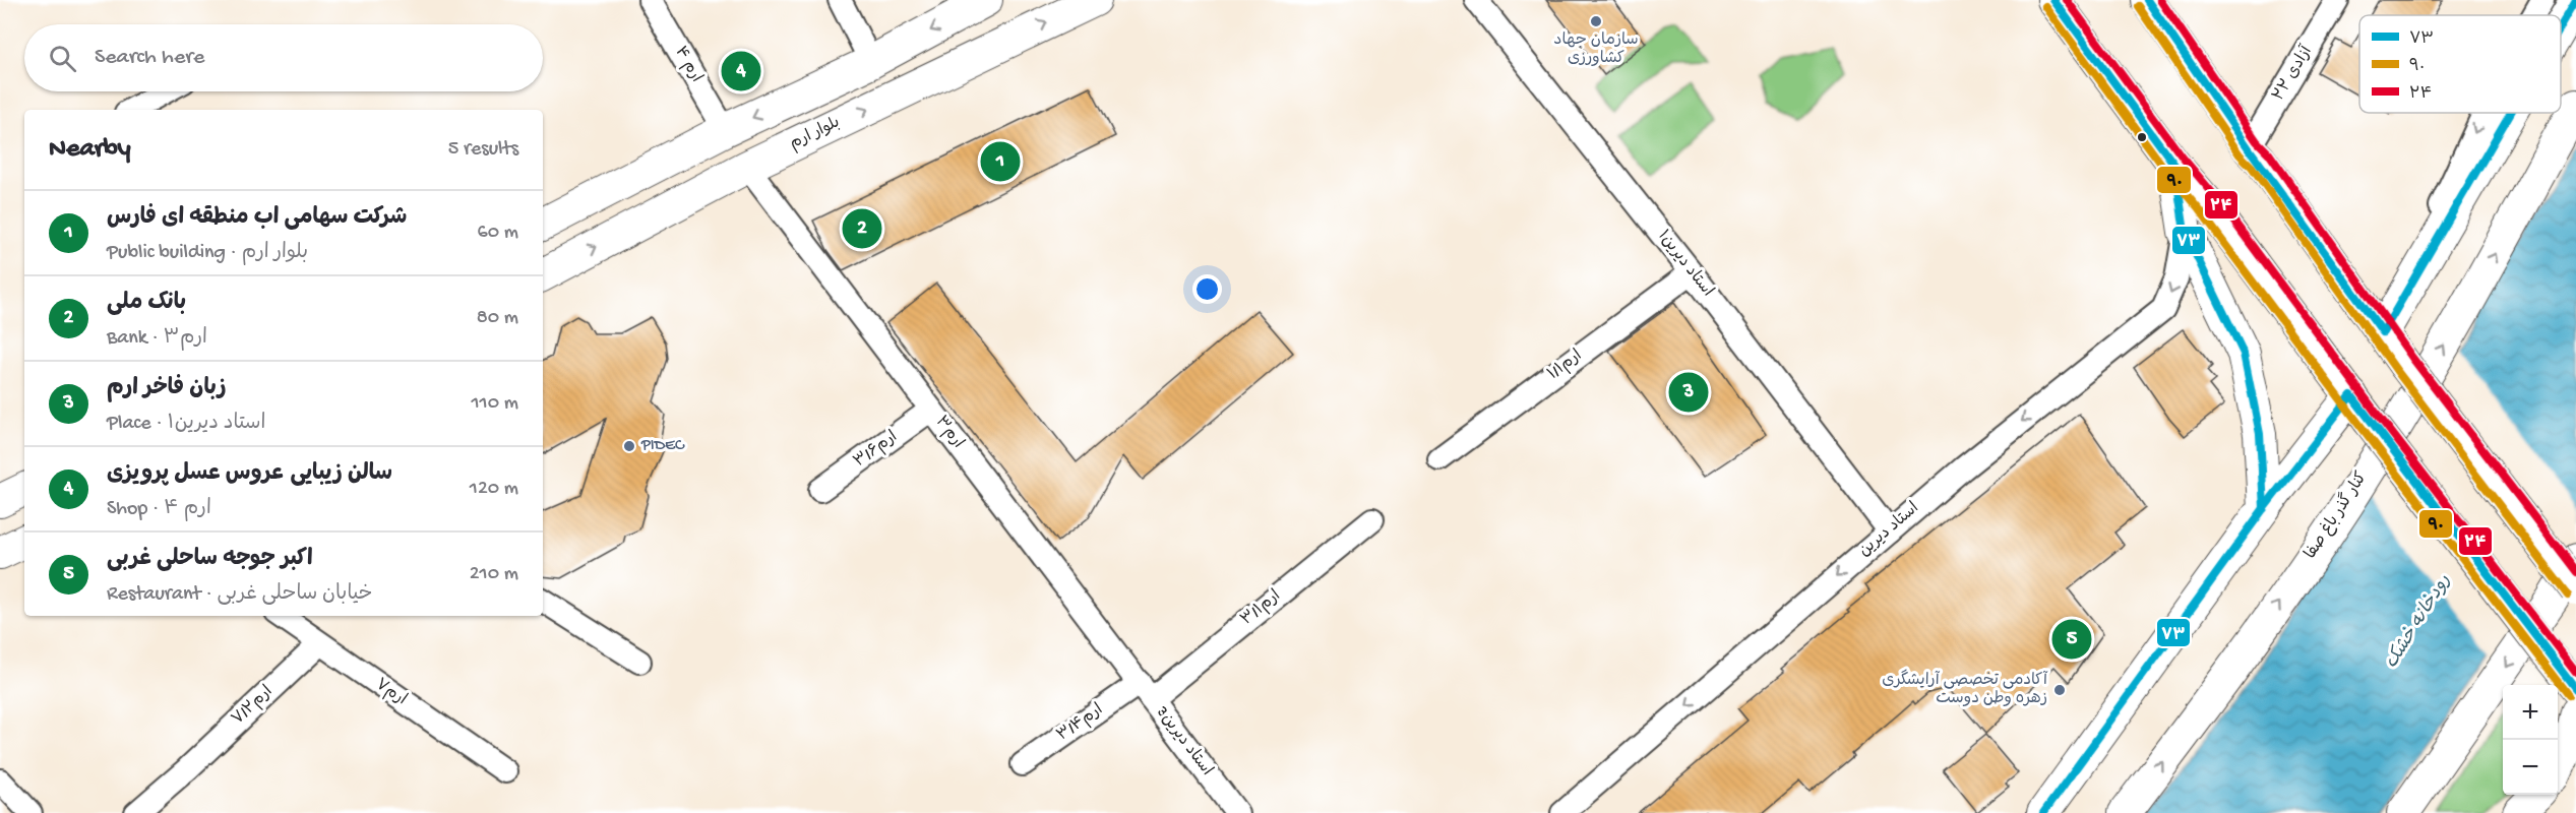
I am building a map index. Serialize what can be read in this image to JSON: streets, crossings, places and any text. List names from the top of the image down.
{
  "streets": {
    "main road": ["بلوار ارم", "کنار گذر باغ صفا"],
    "street": [
      "ارم ۴",
      "آزادی ۲۲",
      "استاد دیرین۱",
      "۱/۱ارم",
      "ارم۳",
      "۳/۶ارم",
      "استاد دیرین",
      "۳/۱ارم",
      "ارم۷",
      "۷/۲ارم",
      "۳/۴ارم",
      "3استاد دیرین"
    ]
  },
  "crossings": [
    ["بلوار ارم", "ارم۳"],
    ["استاد دیرین۱", "۱/۱ارم"],
    ["استاد دیرین۱", "استاد دیرین"],
    ["ارم۳", "۳/۶ارم"],
    ["ارم۳", "۳/۱ارم"],
    ["ارم۳", "۳/۴ارم"],
    ["ارم۳", "3استاد دیرین"],
    ["۳/۱ارم", "۳/۴ارم"],
    ["۳/۱ارم", "3استاد دیرین"],
    ["ارم۷", "۷/۲ارم"],
    ["۳/۴ارم", "3استاد دیرین"]
  ],
  "one_way": ["استاد دیرین"],
  "water": ["رودخانه خشک"],
  "places": ["سازمان جهاد کشاورزی", "PIDEC", "آکادمی تخصصی آرایشگری زهره وطن دوست"],
  "lines": ["transit line ۷۳", "transit line ۲۴", "transit line ۹۰"],
  "legend": ["۷۳", "۹۰", "۲۴"],
  "page": {
    "search": "Search here",
    "pins": [
      "4",
      "1",
      "2",
      "3",
      "5"
    ],
    "heading": ["Nearby", "5 results"],
    "list": [
      {
        "mark": "1",
        "name": "شرکت سهامی اب منطقه ای فارس",
        "note": "Public building · بلوار ارم",
        "value": "60 m"
      },
      {
        "mark": "2",
        "name": "بانک ملی",
        "note": "Bank · ارم۳",
        "value": "80 m"
      },
      {
        "mark": "3",
        "name": "زبان فاخر ارم",
        "note": "Place · استاد دیرین۱",
        "value": "110 m"
      },
      {
        "mark": "4",
        "name": "سالن زیبایی عروس عسل پرويزی",
        "note": "Shop · ارم ۴",
        "value": "120 m"
      },
      {
        "mark": "5",
        "name": "اکبر جوجه ساحلی غربی",
        "note": "Restaurant · خیابان ساحلی غربی",
        "value": "210 m"
      }
    ],
    "map_buttons": ["+", "−"]
  }
}
